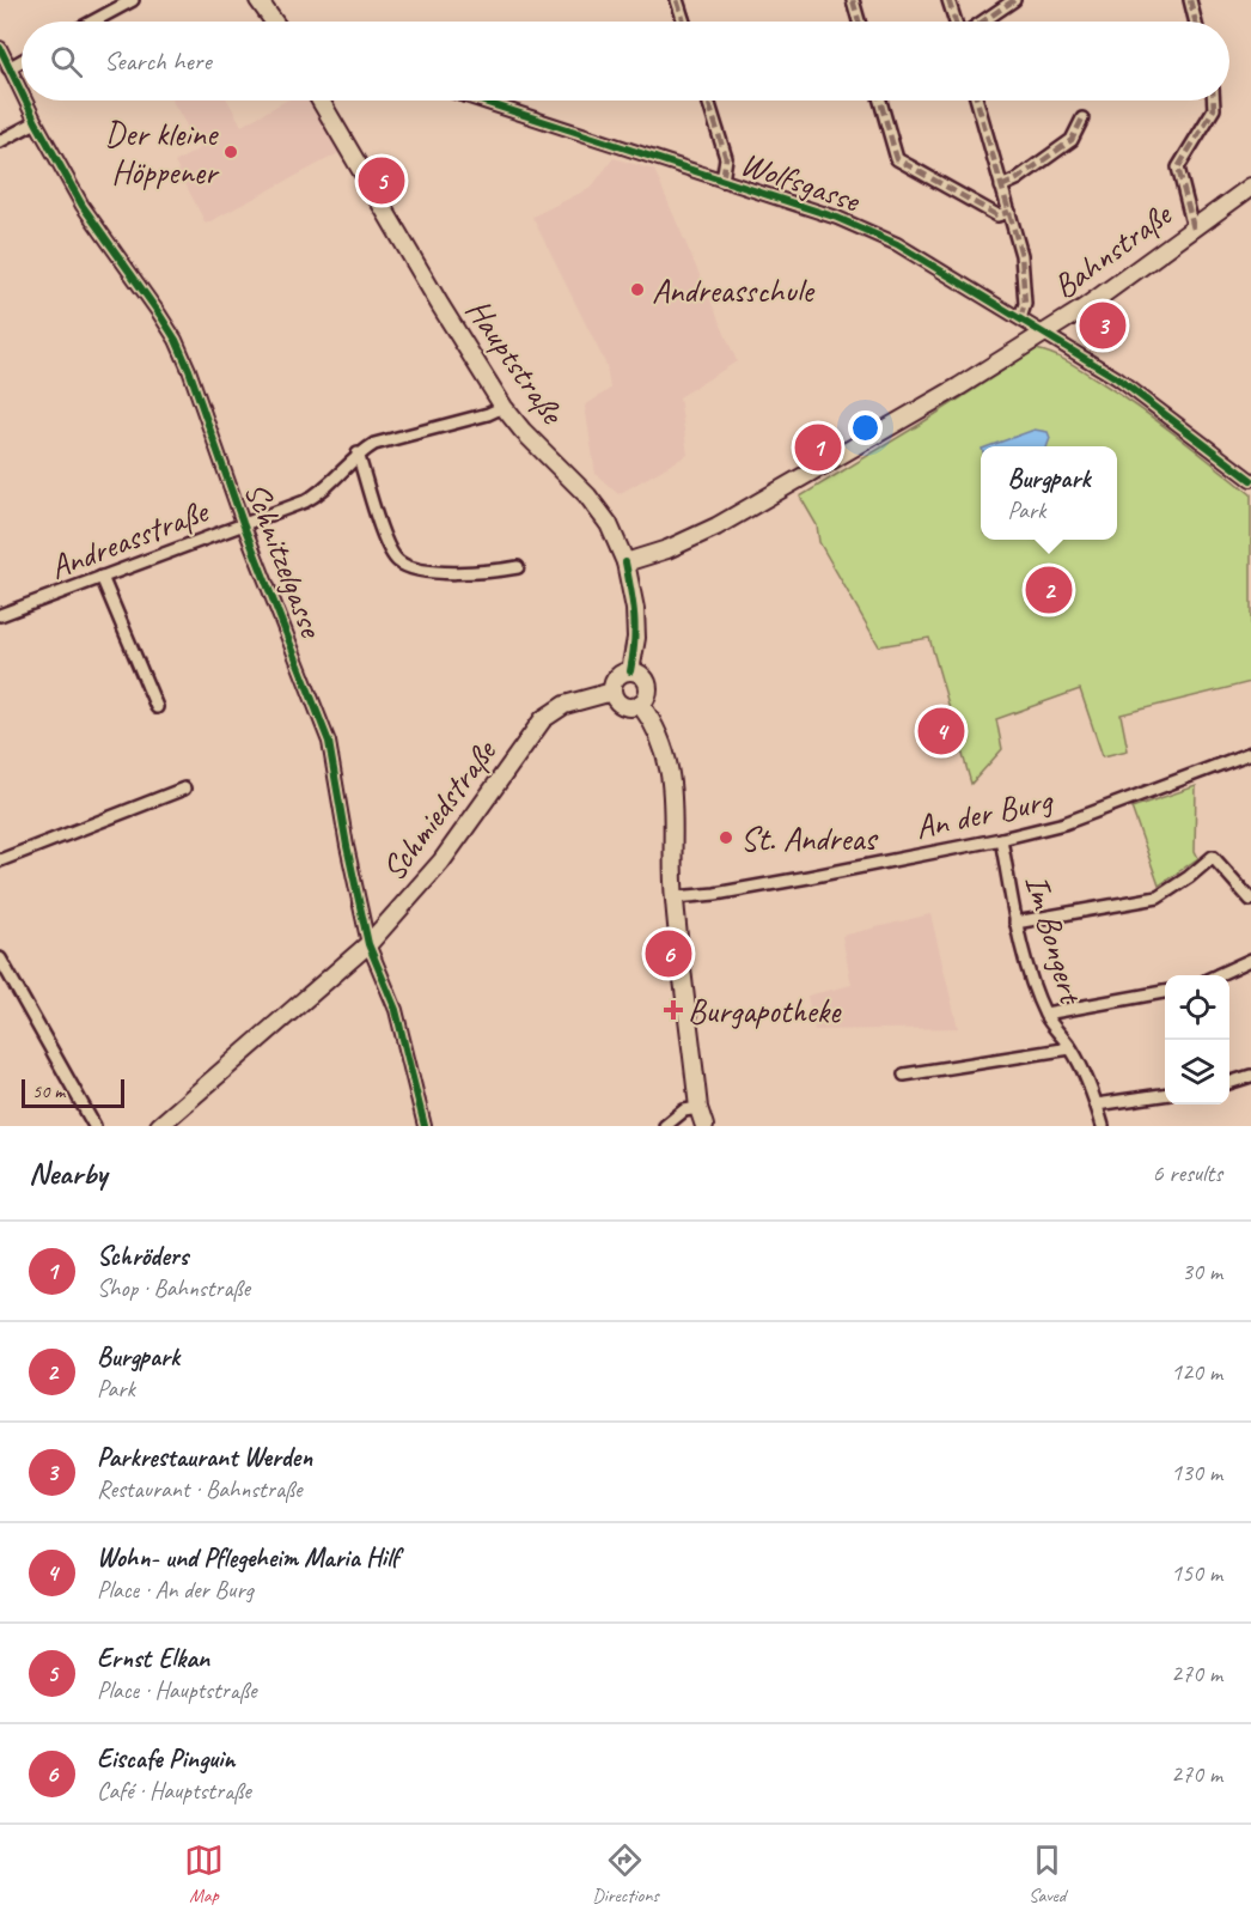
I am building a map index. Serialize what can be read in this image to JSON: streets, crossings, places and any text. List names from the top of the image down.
{
  "streets": {
    "street": [
      "Wolfsgasse",
      "Bahnstraße",
      "Hauptstraße",
      "Andreasstraße",
      "Schnitzelgasse",
      "Schmiedstraße",
      "An der Burg",
      "Im Bongert"
    ]
  },
  "crossings": [
    ["Wolfsgasse", "Bahnstraße"],
    ["Bahnstraße", "Hauptstraße"],
    ["Hauptstraße", "Andreasstraße"],
    ["Hauptstraße", "Schmiedstraße"],
    ["Andreasstraße", "Schnitzelgasse"],
    ["Schnitzelgasse", "Schmiedstraße"],
    ["An der Burg", "Im Bongert"]
  ],
  "places": {
    "other": ["Der kleine Höppener", "Andreasschule", "St. Andreas"],
    "health": ["Burgapotheke"]
  },
  "scale_bar": "50 m",
  "page": {
    "search": "Search here",
    "pins": [
      "5",
      "3",
      "1",
      "2",
      "4",
      "6"
    ],
    "popup": ["Burgpark", "Park"],
    "scale": "50 m",
    "heading": ["Nearby", "6 results"],
    "list": [
      {
        "mark": "1",
        "name": "Schröders",
        "note": "Shop · Bahnstraße",
        "value": "30 m"
      },
      {
        "mark": "2",
        "name": "Burgpark",
        "note": "Park",
        "value": "120 m"
      },
      {
        "mark": "3",
        "name": "Parkrestaurant Werden",
        "note": "Restaurant · Bahnstraße",
        "value": "130 m"
      },
      {
        "mark": "4",
        "name": "Wohn- und Pflegeheim Maria Hilf",
        "note": "Place · An der Burg",
        "value": "150 m"
      },
      {
        "mark": "5",
        "name": "Ernst Elkan",
        "note": "Place · Hauptstraße",
        "value": "270 m"
      },
      {
        "mark": "6",
        "name": "Eiscafe Pinguin",
        "note": "Café · Hauptstraße",
        "value": "270 m"
      }
    ],
    "nav": ["Map", "Directions", "Saved"]
  }
}
